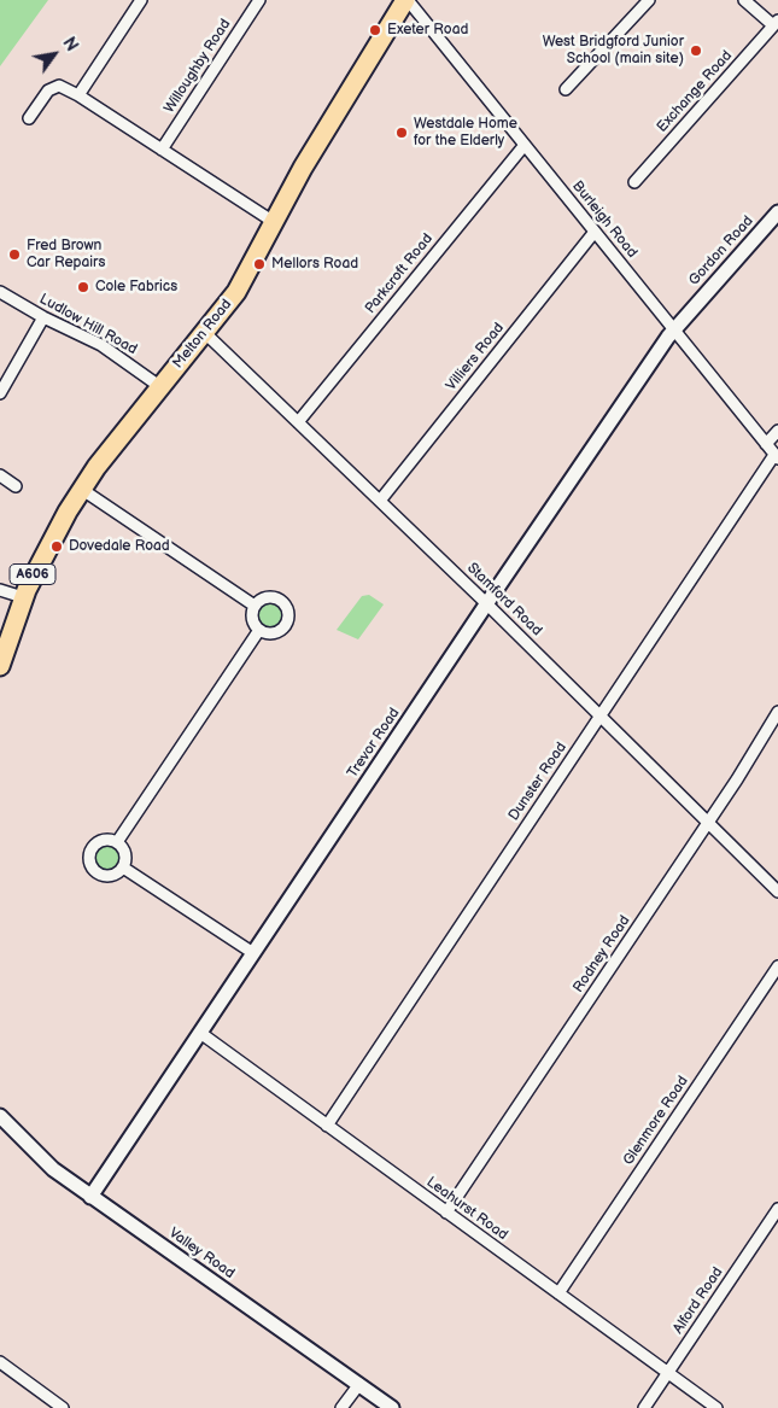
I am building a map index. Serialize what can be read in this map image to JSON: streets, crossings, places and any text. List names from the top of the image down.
{
  "streets": {
    "main road": ["Melton Road", "A606"],
    "street": [
      "Willoughby Road",
      "Exchange Road",
      "Burleigh Road",
      "Gordon Road",
      "Parkcroft Road",
      "Ludlow Hill Road",
      "Villiers Road",
      "Stamford Road",
      "Trevor Road",
      "Dunster Road",
      "Rodney Road",
      "Glenmore Road",
      "Leahurst Road",
      "Valley Road",
      "Alford Road"
    ]
  },
  "crossings": [
    ["Burleigh Road", "Parkcroft Road"],
    ["Burleigh Road", "Melton Road"],
    ["Burleigh Road", "Villiers Road"],
    ["Burleigh Road", "Trevor Road"],
    ["Burleigh Road", "Dunster Road"],
    ["Gordon Road", "Trevor Road"],
    ["Parkcroft Road", "Stamford Road"],
    ["Ludlow Hill Road", "Melton Road"],
    ["Melton Road", "Stamford Road"],
    ["Villiers Road", "Stamford Road"],
    ["Stamford Road", "Trevor Road"],
    ["Stamford Road", "Dunster Road"],
    ["Stamford Road", "Rodney Road"],
    ["Trevor Road", "Leahurst Road"],
    ["Trevor Road", "Valley Road"],
    ["Dunster Road", "Leahurst Road"],
    ["Rodney Road", "Leahurst Road"],
    ["Glenmore Road", "Leahurst Road"],
    ["Leahurst Road", "Alford Road"]
  ],
  "places": [
    "Exeter Road",
    "West Bridgford Junior School (main site)",
    "Westdale Home for the Elderly",
    "Fred Brown Car Repairs",
    "Mellors Road",
    "Cole Fabrics",
    "Dovedale Road"
  ],
  "north": "top right"
}
